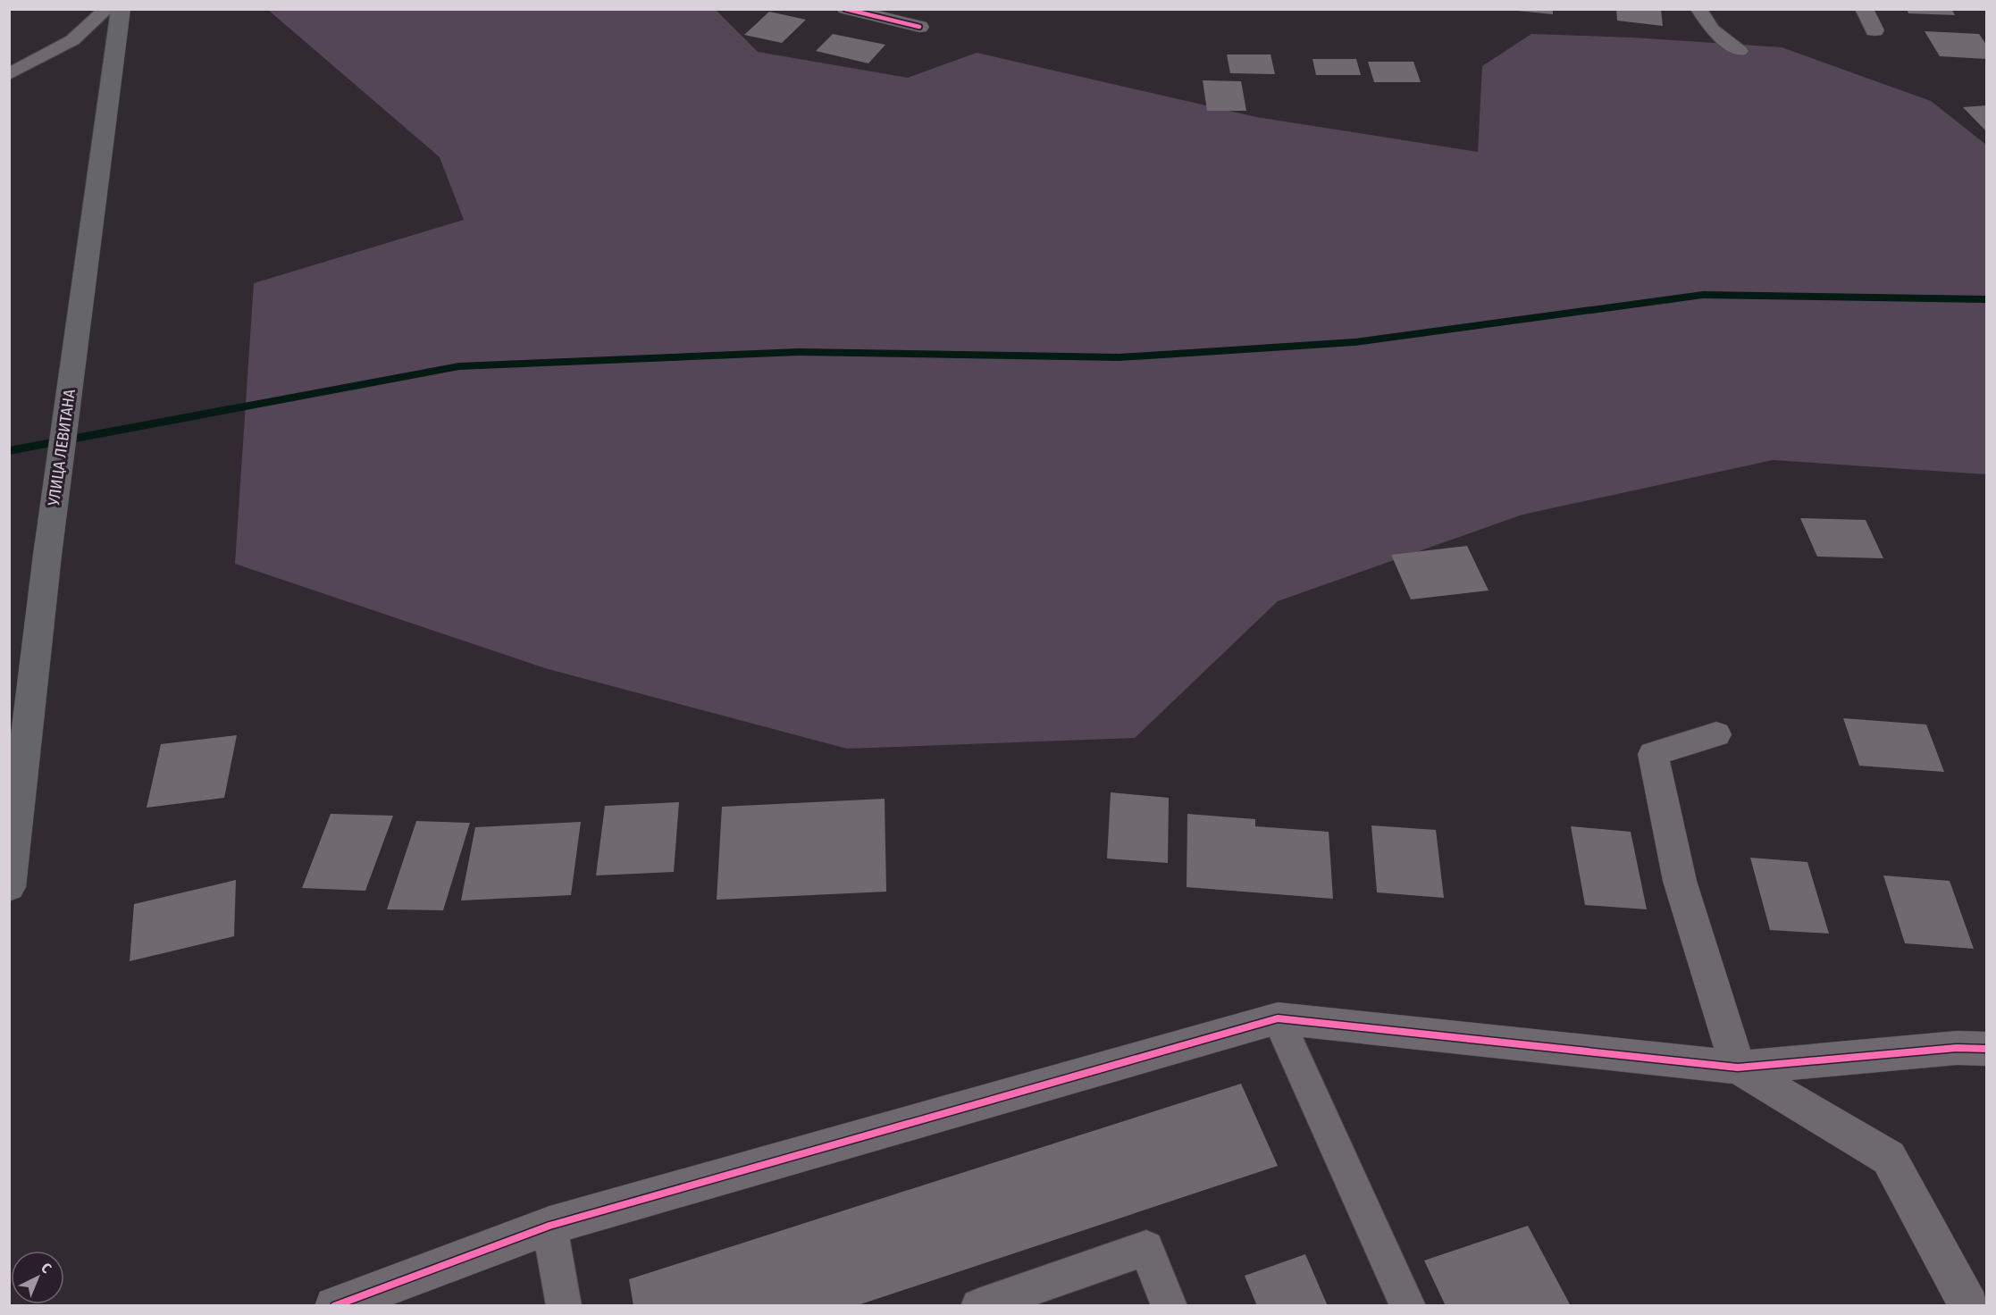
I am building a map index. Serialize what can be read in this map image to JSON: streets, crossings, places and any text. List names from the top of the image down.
{
  "streets": {
    "main road": ["УЛИЦА ЛЕВИТАНА"]
  },
  "north": "top right"
}
